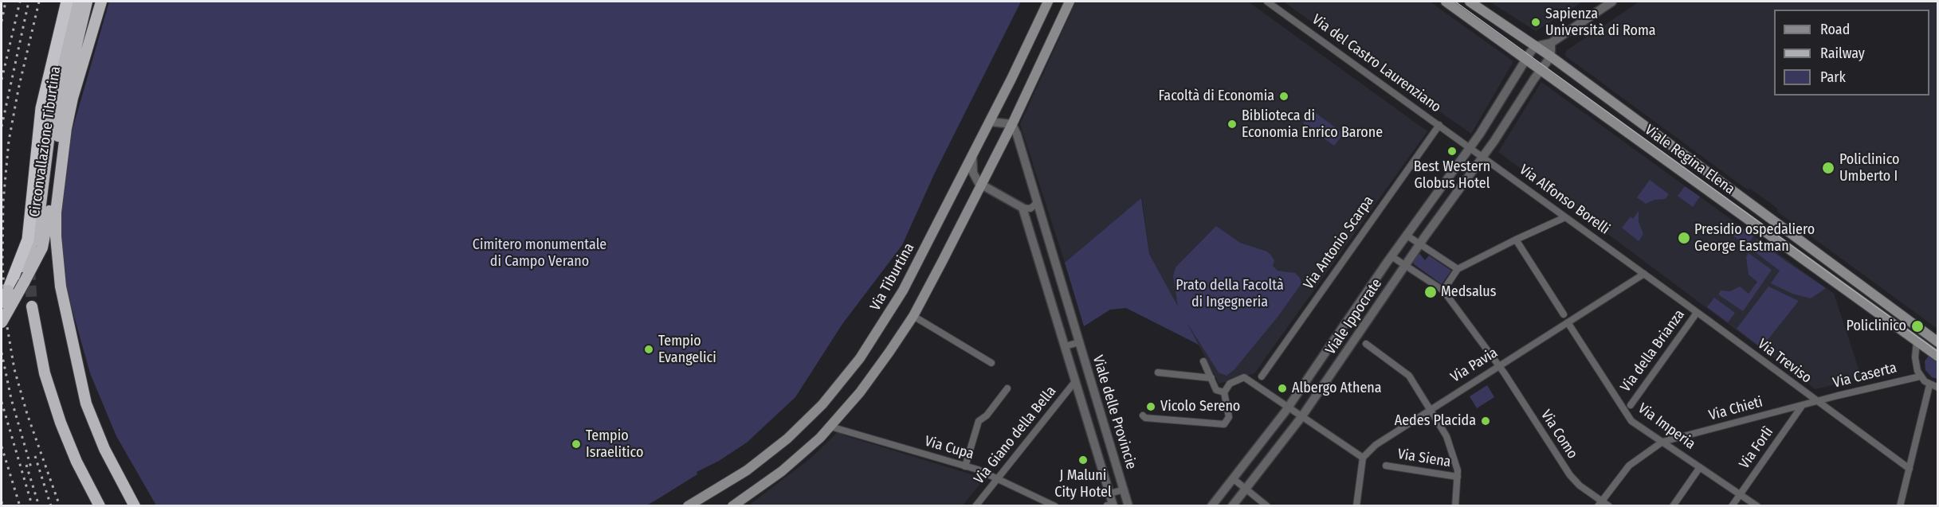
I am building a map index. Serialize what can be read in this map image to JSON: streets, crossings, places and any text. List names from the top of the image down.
{
  "streets": {
    "highway": ["Circonvallazione Tiburtina"],
    "main road": ["Viale Regina Elena", "Via Tiburtina"],
    "street": [
      "Via del Castro Laurenziano",
      "Via Alfonso Borelli",
      "Via Antonio Scarpa",
      "Viale Ippocrate",
      "Via della Brianza",
      "Via Treviso",
      "Via Pavia",
      "Via Caserta",
      "Via Chieti",
      "Viale delle Provincie",
      "Via Imperia",
      "Via Como",
      "Via Giano della Bella",
      "Via Cupa",
      "Via Forlì",
      "Via Siena"
    ]
  },
  "crossings": [
    ["Via del Castro Laurenziano", "Via Alfonso Borelli"],
    ["Via del Castro Laurenziano", "Via Antonio Scarpa"],
    ["Via del Castro Laurenziano", "Viale Ippocrate"],
    ["Viale Regina Elena", "Viale Ippocrate"],
    ["Via Alfonso Borelli", "Viale Ippocrate"],
    ["Via Alfonso Borelli", "Via Treviso"],
    ["Via Alfonso Borelli", "Via Pavia"],
    ["Via della Brianza", "Via Treviso"],
    ["Via Treviso", "Via Pavia"],
    ["Via Treviso", "Via Caserta"],
    ["Via Treviso", "Via Chieti"],
    ["Via Pavia", "Via Imperia"],
    ["Via Pavia", "Via Como"],
    ["Via Caserta", "Via Chieti"],
    ["Via Chieti", "Via Imperia"],
    ["Via Chieti", "Via Forlì"],
    ["Viale delle Provincie", "Via Giano della Bella"],
    ["Via Imperia", "Via Forlì"],
    ["Via Giano della Bella", "Via Cupa"]
  ],
  "parks": ["Cimitero monumentale di Campo Verano", "Prato della Facoltà di Ingegneria"],
  "places": [
    "Sapienza Università di Roma",
    "Facoltà di Economia",
    "Biblioteca di Economia Enrico Barone",
    "Best Western Globus Hotel",
    "Policlinico Umberto I",
    "Presidio ospedaliero George Eastman",
    "Medsalus",
    "Policlinico",
    "Tempio Evangelici",
    "Albergo Athena",
    "Vicolo Sereno",
    "Aedes Placida",
    "Tempio Israelitico",
    "J Maluni City Hotel"
  ],
  "legend": ["Road", "Railway", "Park"]
}
